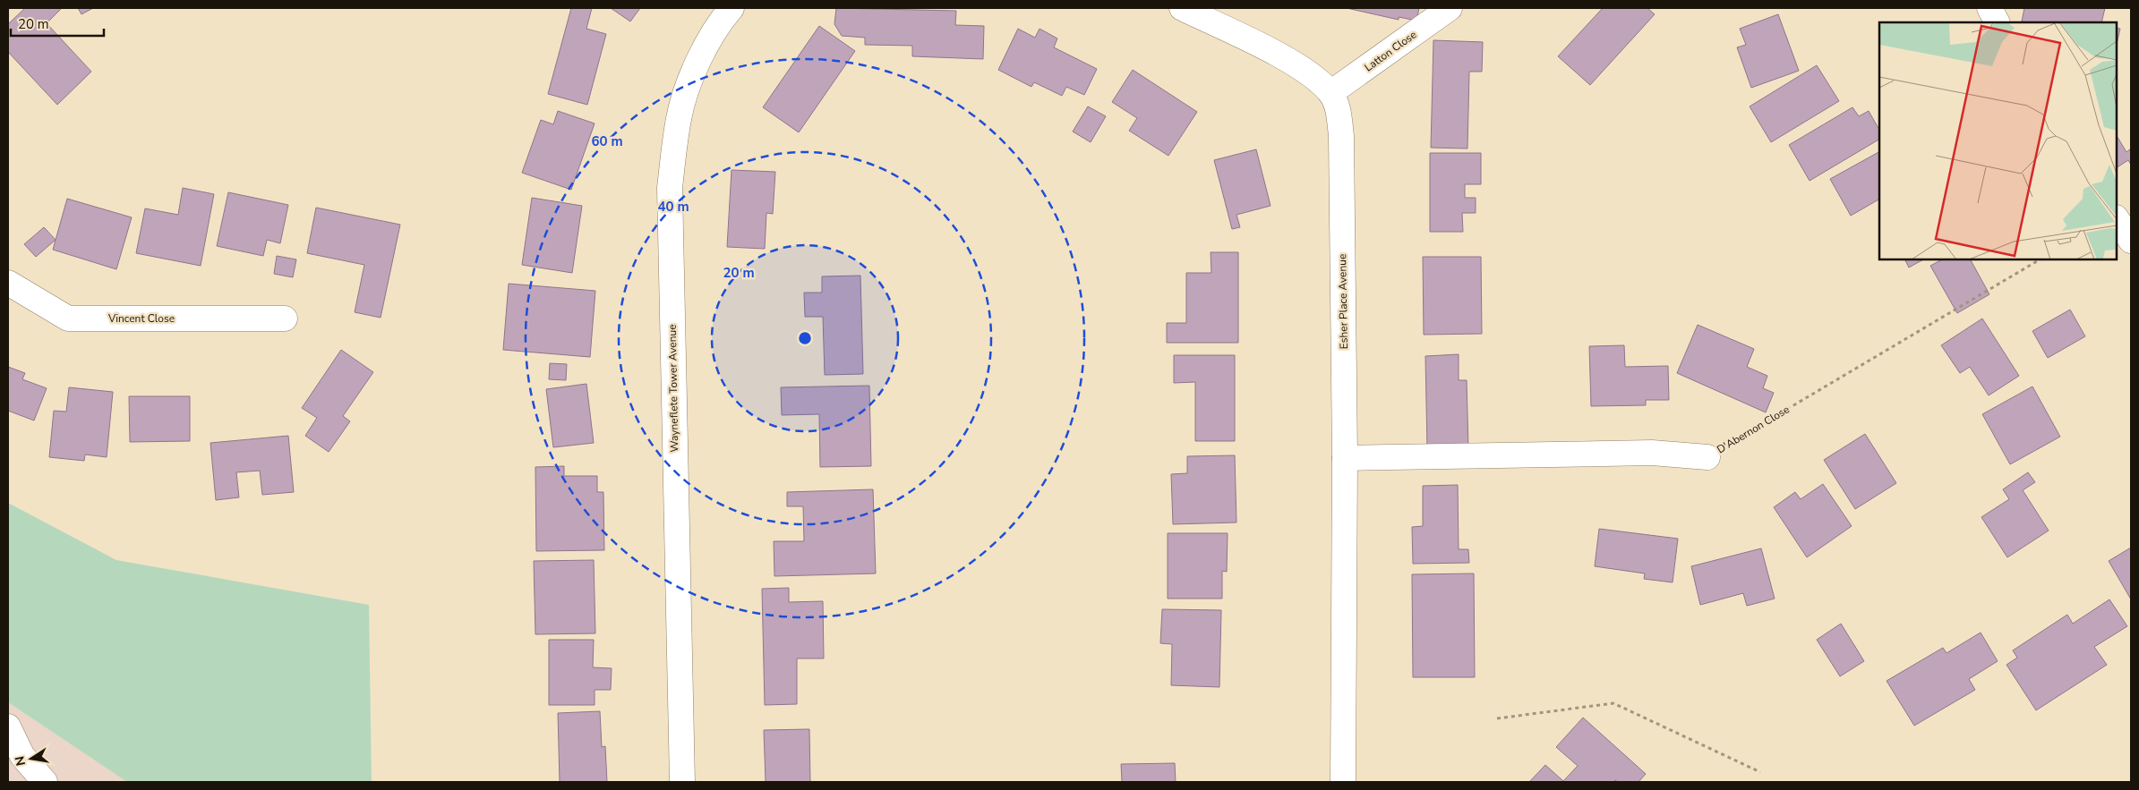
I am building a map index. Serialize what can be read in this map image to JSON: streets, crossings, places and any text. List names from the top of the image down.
{
  "streets": {
    "street": [
      "Latton Close",
      "Esher Place Avenue",
      "Vincent Close",
      "Wayneflete Tower Avenue",
      "D'Abernon Close"
    ]
  },
  "crossings": [
    ["Latton Close", "Esher Place Avenue"],
    ["Esher Place Avenue", "D'Abernon Close"]
  ],
  "scale_bar": "20 m",
  "north": "left",
  "rings": ["60 m", "40 m", "20 m"]
}
